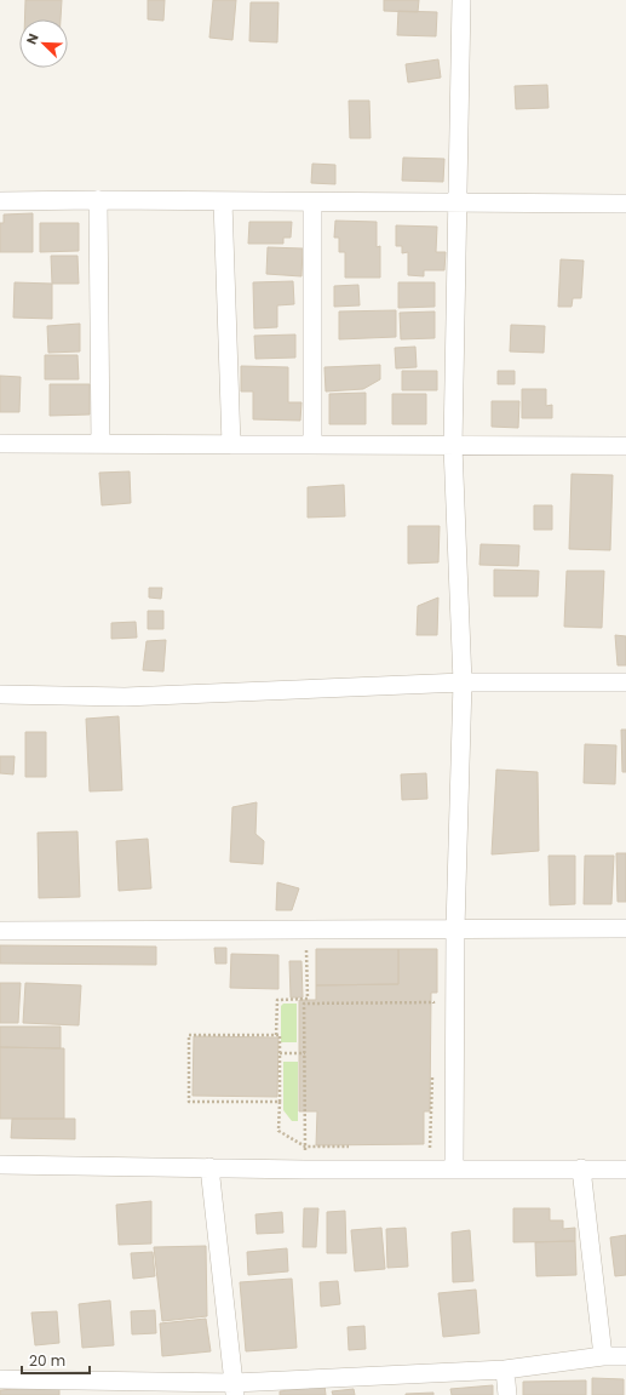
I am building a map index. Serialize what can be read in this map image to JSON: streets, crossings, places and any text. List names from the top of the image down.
{
  "scale_bar": "20 m",
  "north": "top left"
}
